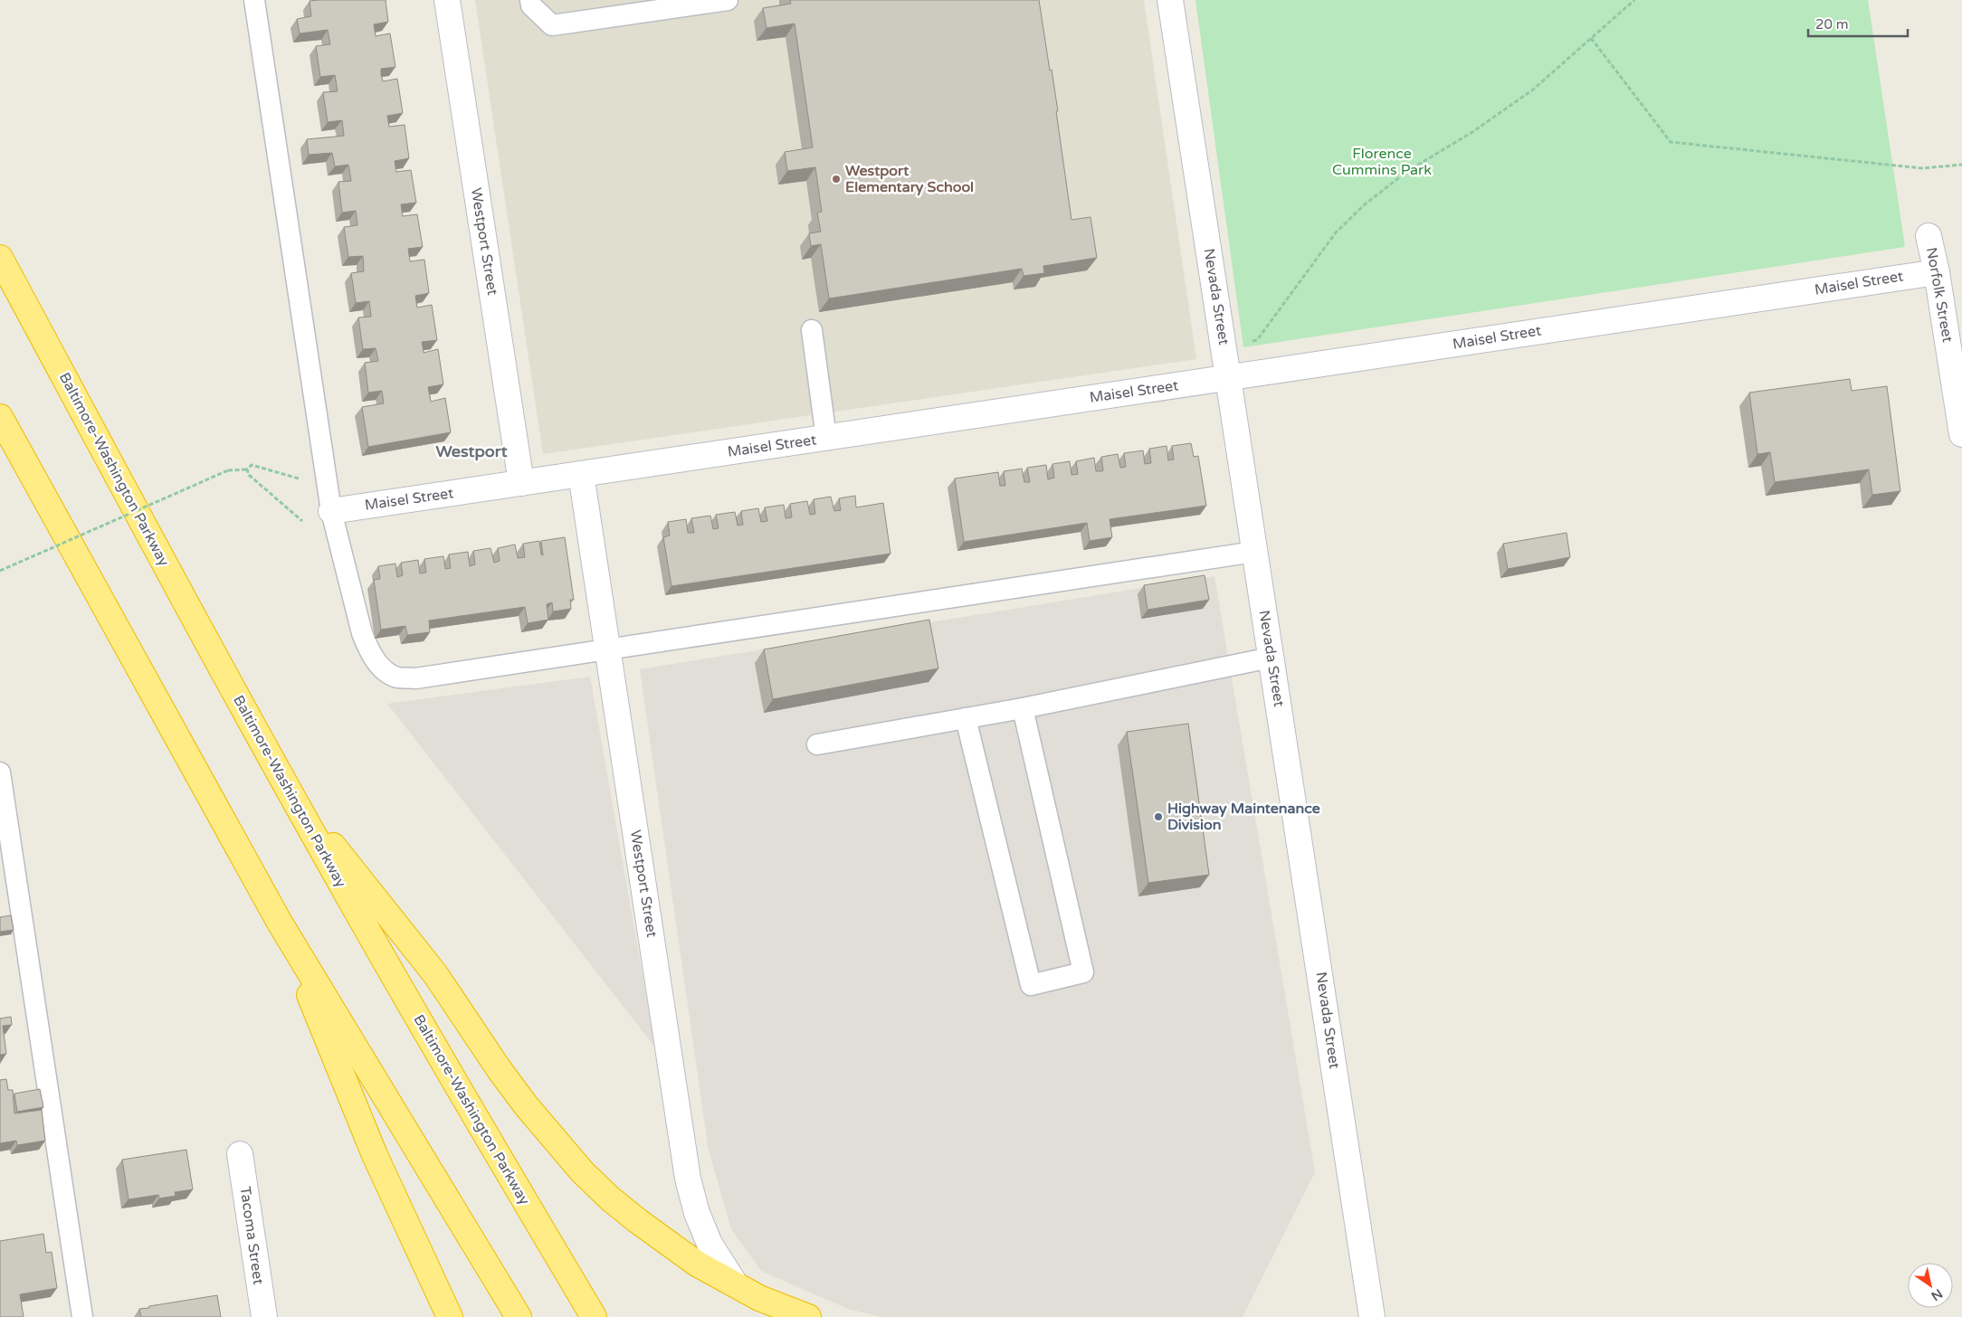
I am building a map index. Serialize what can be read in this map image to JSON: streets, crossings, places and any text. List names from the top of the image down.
{
  "streets": {
    "highway": ["Baltimore-Washington Parkway"],
    "street": [
      "Westport Street",
      "Maisel Street",
      "Norfolk Street",
      "Nevada Street",
      "Tacoma Street"
    ]
  },
  "crossings": [
    ["Westport Street", "Maisel Street"],
    ["Maisel Street", "Norfolk Street"],
    ["Maisel Street", "Nevada Street"]
  ],
  "districts": ["Westport"],
  "parks": ["Florence Cummins Park"],
  "places": ["Westport Elementary School", "Highway Maintenance Division"],
  "scale_bar": "20 m",
  "north": "bottom right"
}
